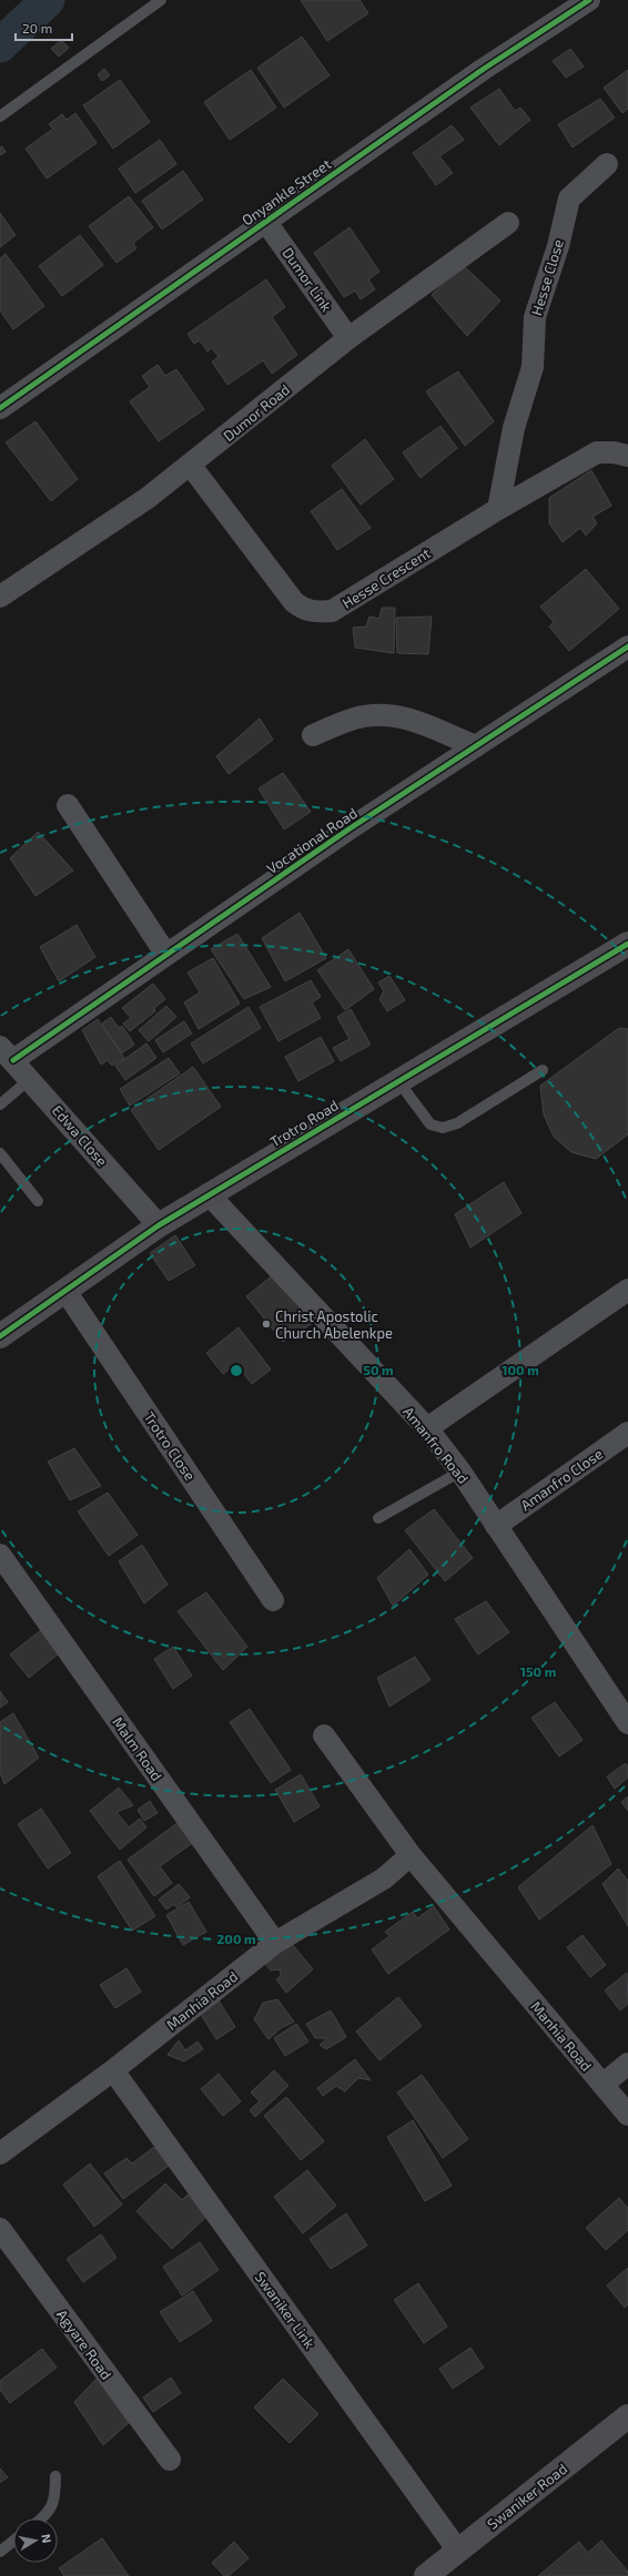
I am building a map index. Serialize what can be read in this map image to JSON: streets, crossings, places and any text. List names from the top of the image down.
{
  "streets": {
    "street": [
      "Onyankle Street",
      "Hesse Close",
      "Dumor Link",
      "Dumor Road",
      "Hesse Crescent",
      "Vocational Road",
      "Trotro Road",
      "Edwa Close",
      "Amanfro Road",
      "Trotro Close",
      "Amanfro Close",
      "Malm Road",
      "Manhia Road",
      "Swaniker Link",
      "Agyare Road",
      "Swaniker Road"
    ]
  },
  "crossings": [
    ["Onyankle Street", "Dumor Link"],
    ["Hesse Close", "Hesse Crescent"],
    ["Dumor Link", "Dumor Road"],
    ["Dumor Road", "Hesse Crescent"],
    ["Vocational Road", "Edwa Close"],
    ["Trotro Road", "Edwa Close"],
    ["Trotro Road", "Amanfro Road"],
    ["Trotro Road", "Trotro Close"],
    ["Amanfro Road", "Amanfro Close"],
    ["Malm Road", "Manhia Road"],
    ["Manhia Road", "Swaniker Link"],
    ["Swaniker Link", "Swaniker Road"]
  ],
  "places": ["Christ Apostolic Church Abelenkpe"],
  "scale_bar": "20 m",
  "north": "right",
  "rings": [
    "50 m",
    "100 m",
    "150 m",
    "200 m"
  ]
}
